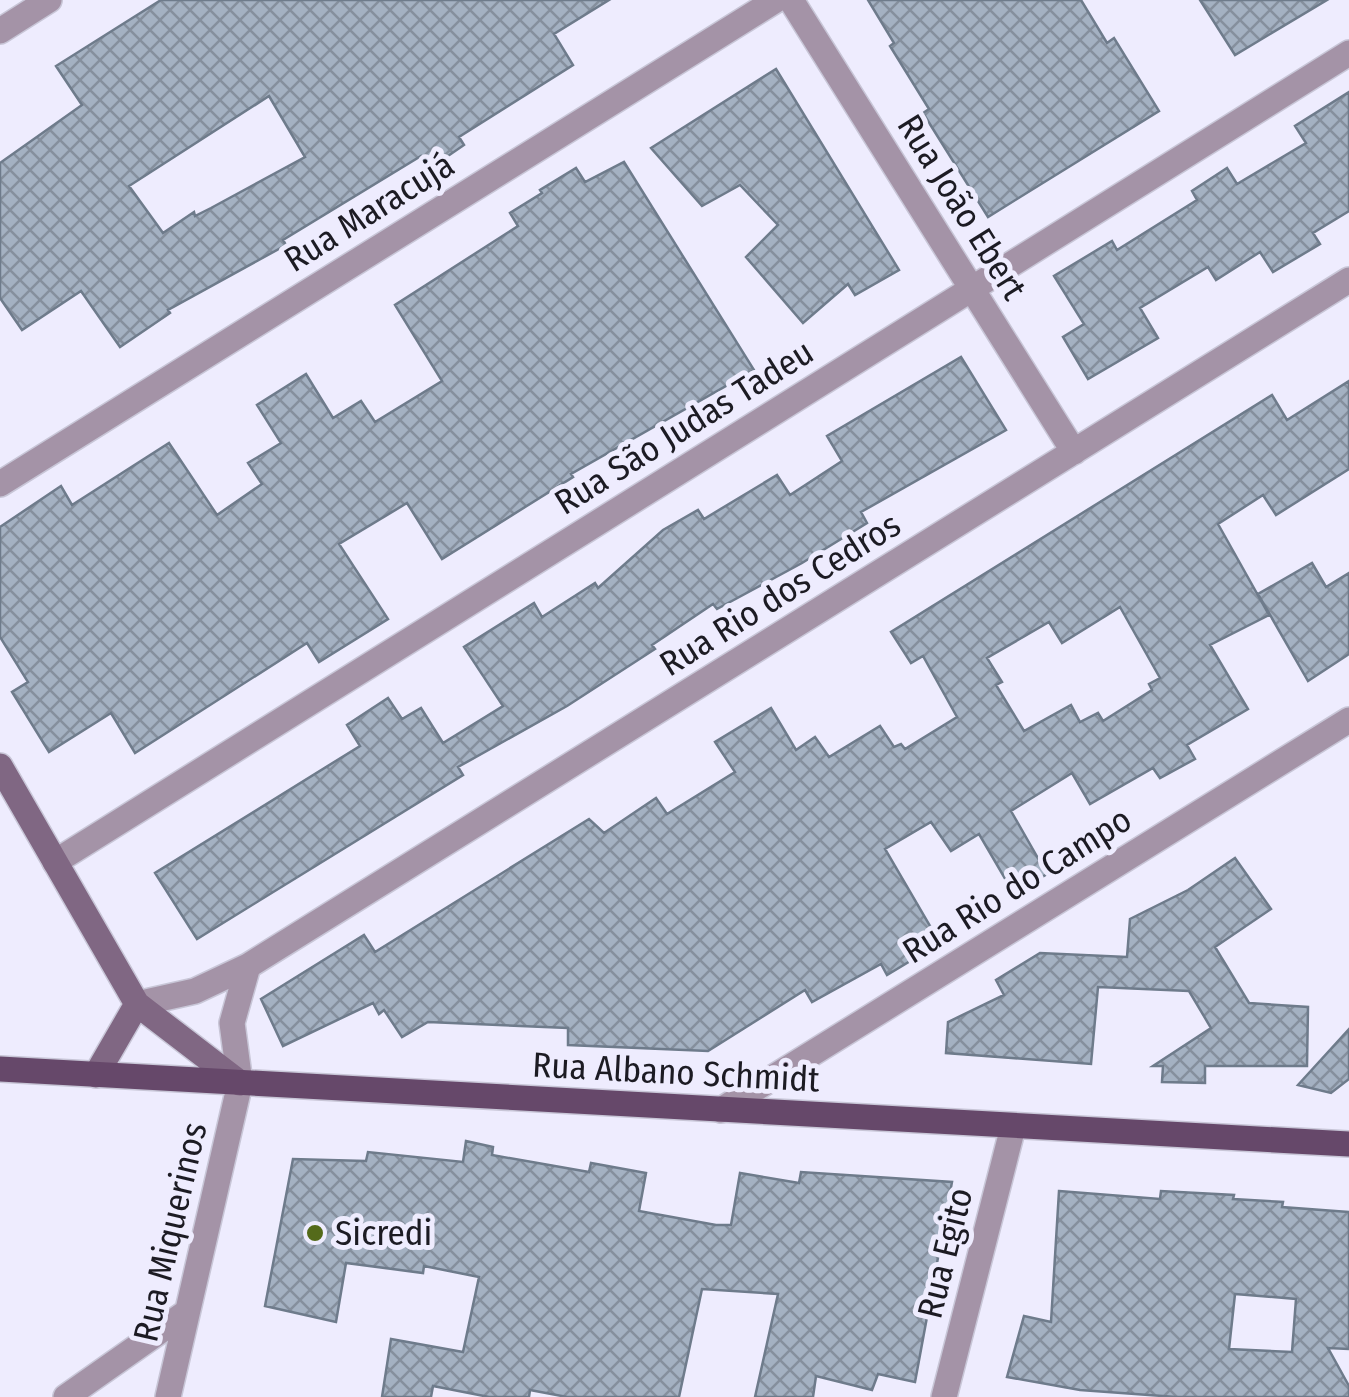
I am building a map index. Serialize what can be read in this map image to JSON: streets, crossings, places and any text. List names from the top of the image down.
{
  "streets": {
    "main road": ["Rua Albano Schmidt"],
    "street": [
      "Rua João Ebert",
      "Rua Maracujá",
      "Rua São Judas Tadeu",
      "Rua Rio dos Cedros",
      "Rua Rio do Campo",
      "Rua Miquerinos",
      "Rua Egito"
    ]
  },
  "crossings": [
    ["Rua João Ebert", "Rua São Judas Tadeu"],
    ["Rua João Ebert", "Rua Rio dos Cedros"],
    ["Rua Rio do Campo", "Rua Albano Schmidt"],
    ["Rua Albano Schmidt", "Rua Miquerinos"],
    ["Rua Albano Schmidt", "Rua Egito"]
  ],
  "places": ["Sicredi"]
}
